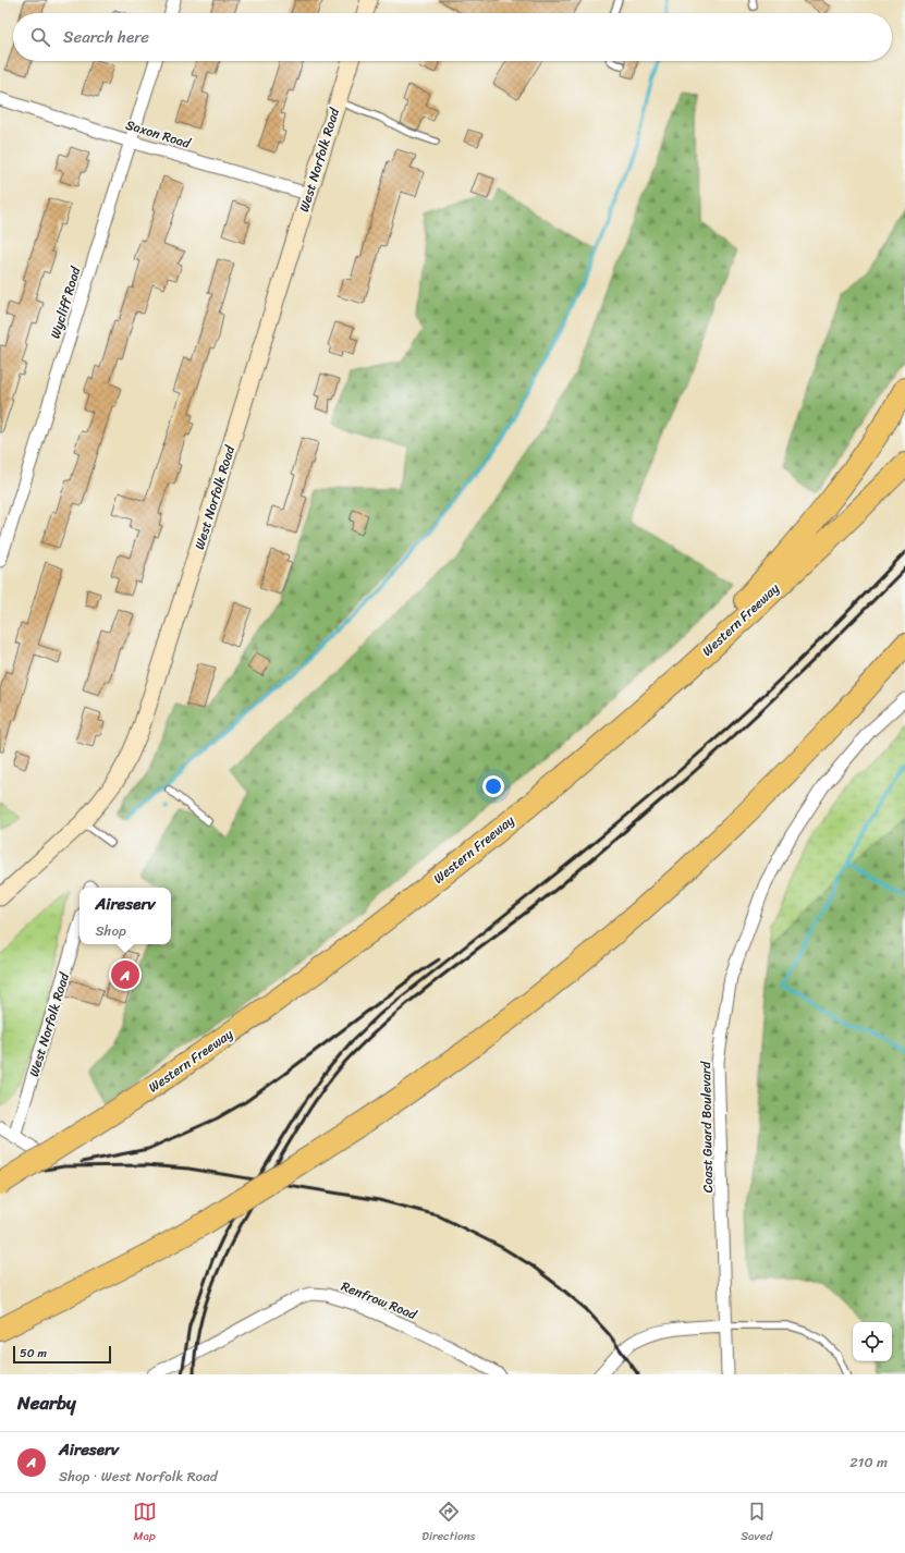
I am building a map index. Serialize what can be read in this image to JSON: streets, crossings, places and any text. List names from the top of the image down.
{
  "streets": {
    "highway": ["Western Freeway"],
    "street": [
      "Saxon Road",
      "West Norfolk Road",
      "Wycliff Road",
      "Coast Guard Boulevard",
      "Renfrow Road"
    ]
  },
  "crossings": [
    ["Saxon Road", "West Norfolk Road"],
    ["Saxon Road", "Wycliff Road"]
  ],
  "scale_bar": "50 m",
  "page": {
    "search": "Search here",
    "popup": ["Aireserv", "Shop"],
    "pins": "A",
    "scale": "50 m",
    "heading": "Nearby",
    "list": [
      {
        "mark": "A",
        "name": "Aireserv",
        "note": "Shop · West Norfolk Road",
        "value": "210 m"
      }
    ],
    "nav": ["Map", "Directions", "Saved"]
  }
}
